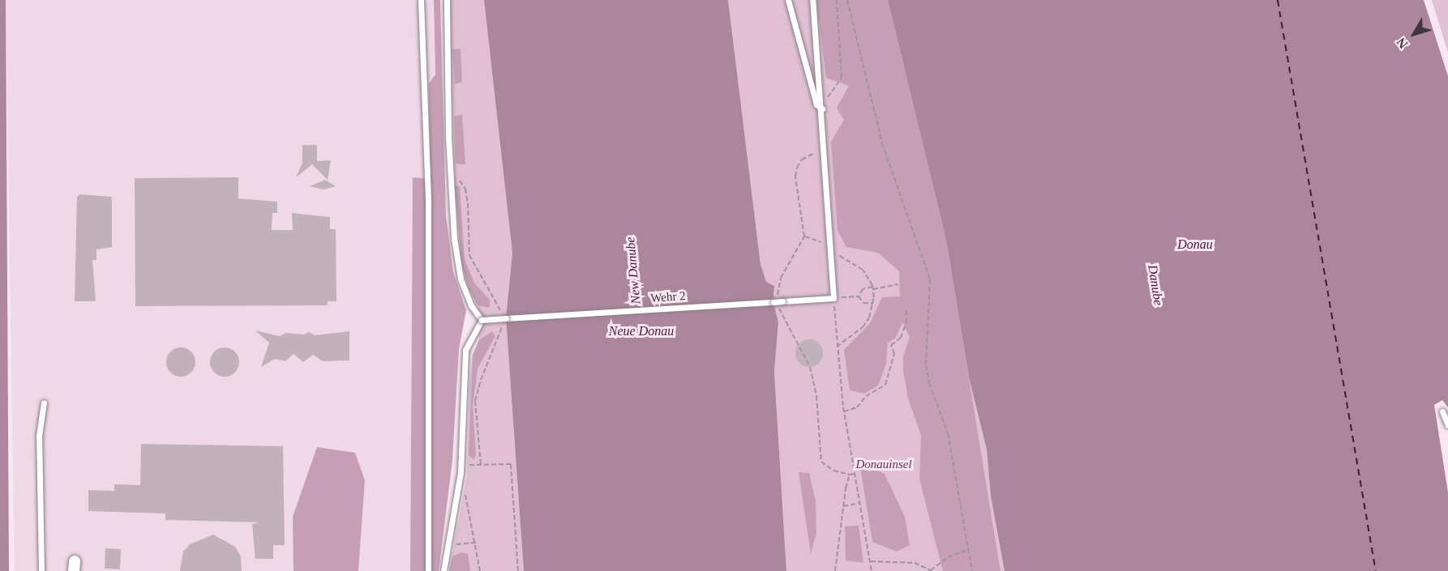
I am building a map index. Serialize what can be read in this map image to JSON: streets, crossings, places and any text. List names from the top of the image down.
{
  "streets": {
    "lane": ["Wehr 2"]
  },
  "water": [
    "Donau",
    "New Danube",
    "Danube",
    "Neue Donau"
  ],
  "parks": ["Donauinsel"],
  "north": "bottom left"
}
